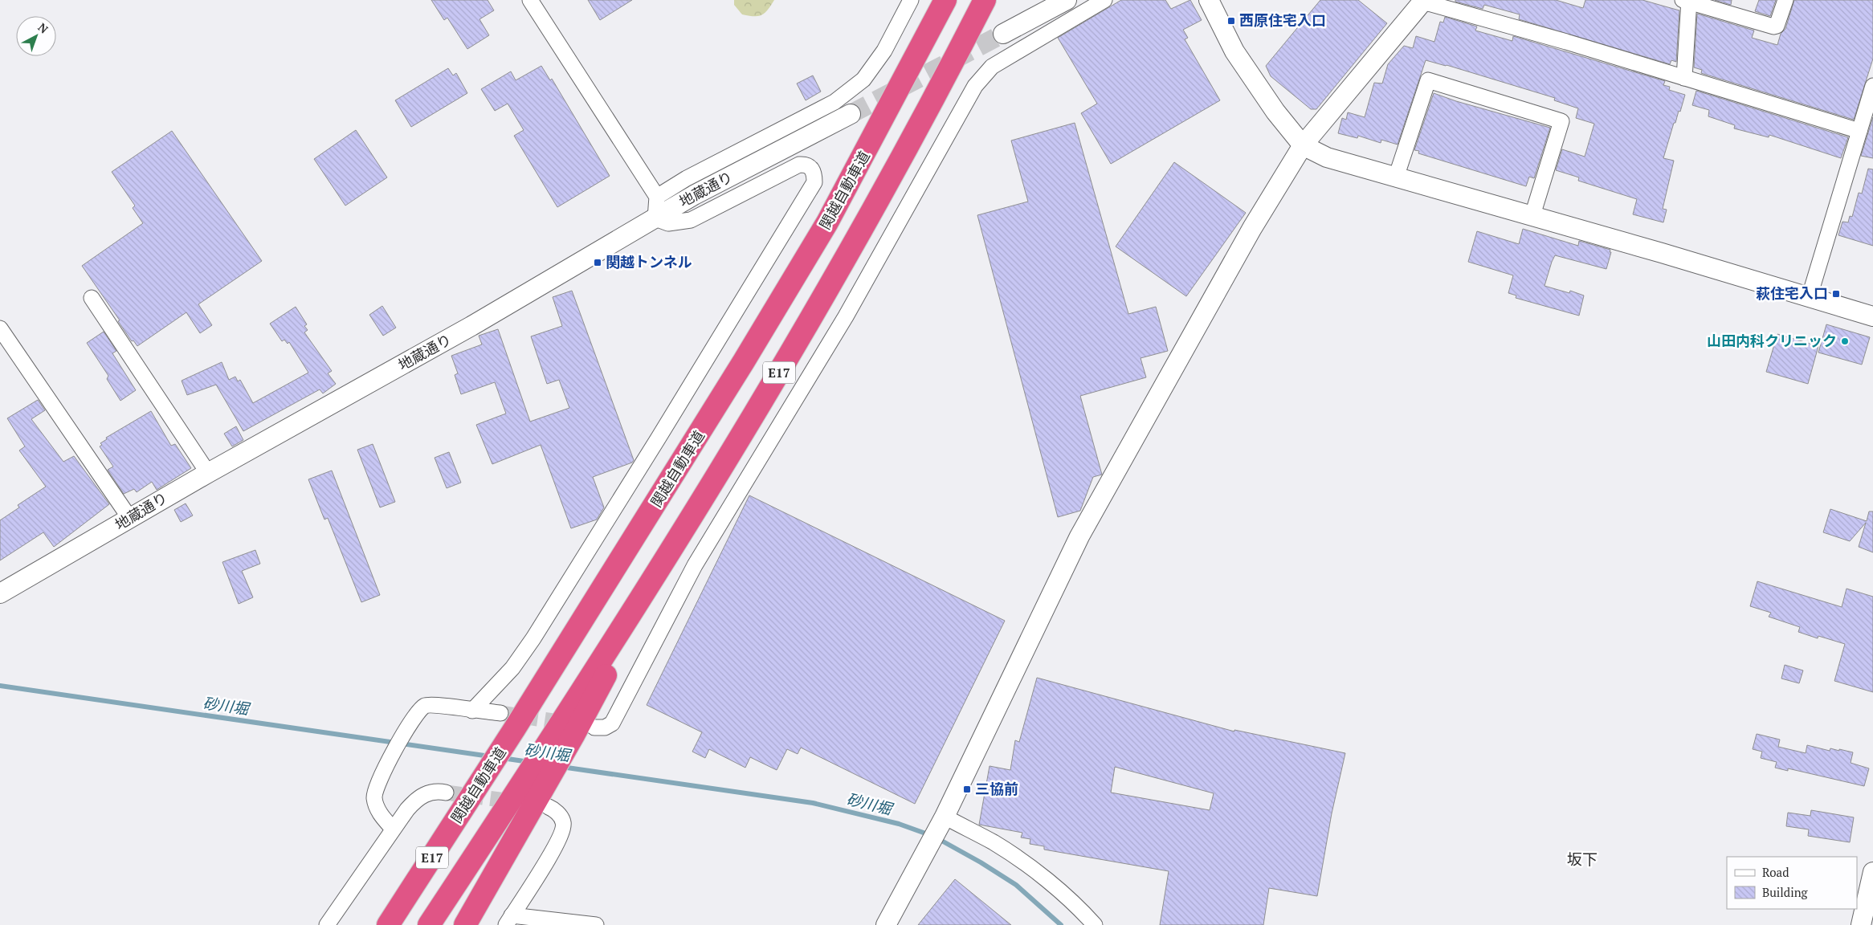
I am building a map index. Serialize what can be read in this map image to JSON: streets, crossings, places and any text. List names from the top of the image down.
{
  "streets": {
    "highway": ["関越自動車道", "E17"],
    "street": ["地蔵通り"]
  },
  "districts": ["坂下"],
  "water": ["砂川堀"],
  "places": {
    "transit": [
      "西原住宅入口",
      "関越トンネル",
      "萩住宅入口",
      "三協前"
    ],
    "other": ["山田内科クリニック"]
  },
  "legend": ["Road", "Building"],
  "north": "top right"
}
